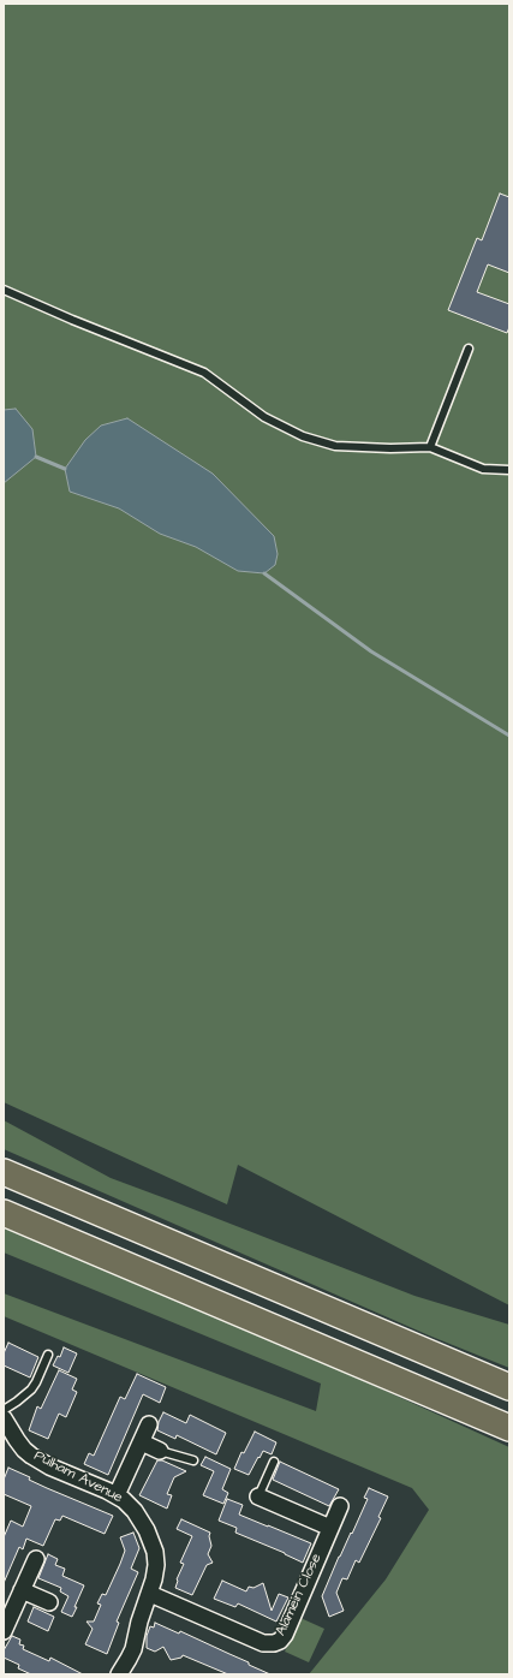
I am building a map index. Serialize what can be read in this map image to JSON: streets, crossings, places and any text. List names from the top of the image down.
{
  "streets": {
    "street": ["Pulham Avenue", "Alamein Close"]
  },
  "crossings": [
    ["Pulham Avenue", "Alamein Close"]
  ]
}
